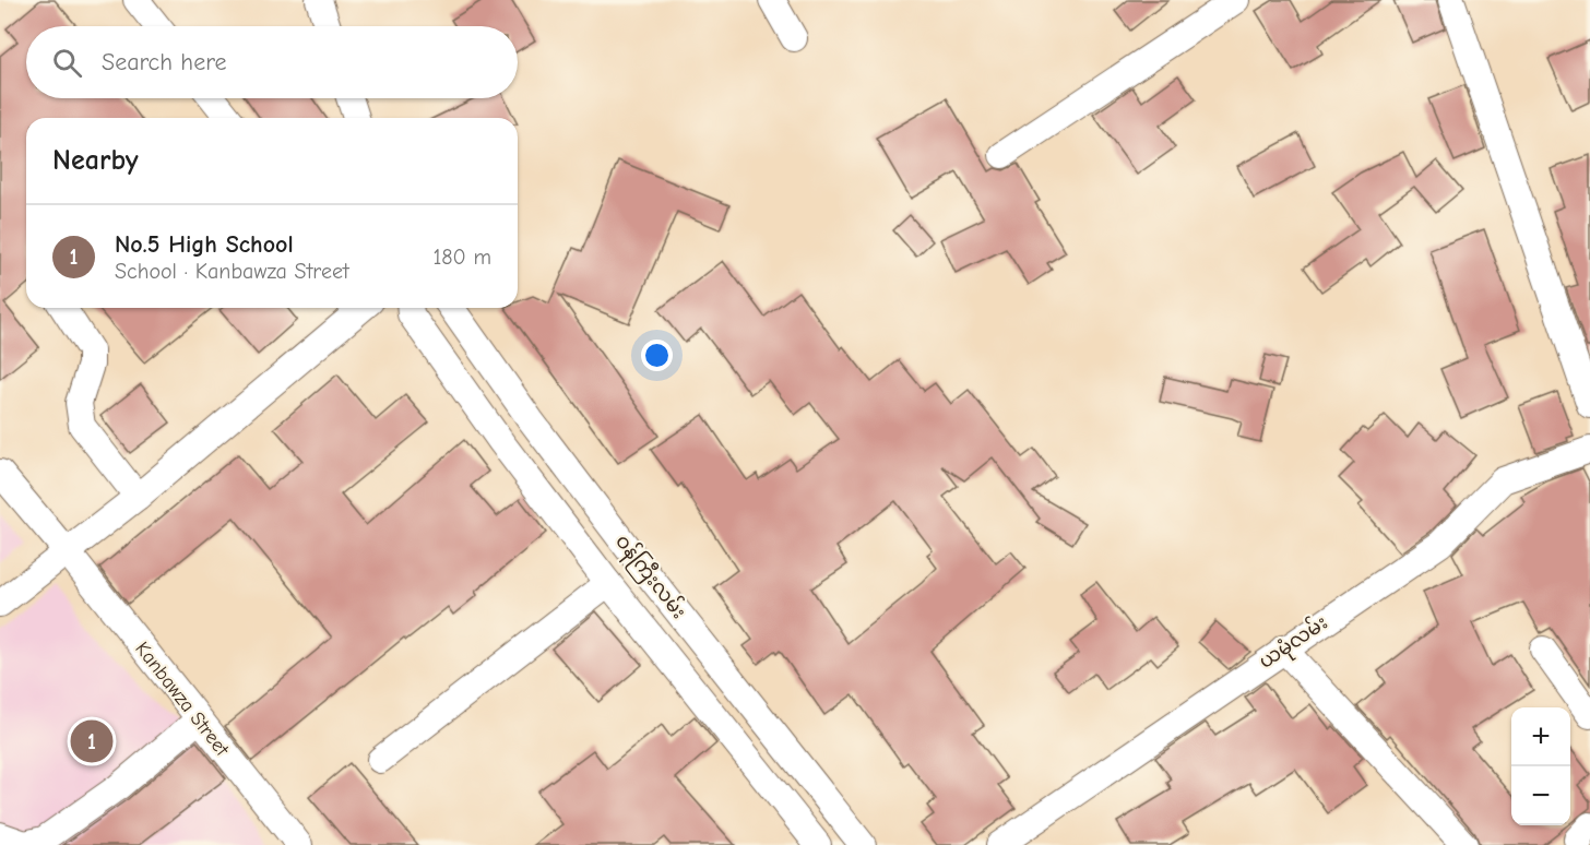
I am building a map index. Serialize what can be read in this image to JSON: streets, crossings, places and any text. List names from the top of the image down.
{
  "streets": {
    "street": ["ဝန်ကြီးလမ်း", "ယမုံလမ်း", "Kanbawza Street"]
  },
  "page": {
    "search": "Search here",
    "heading": "Nearby",
    "list": [
      {
        "mark": "1",
        "name": "No.5 High School",
        "note": "School · Kanbawza Street",
        "value": "180 m"
      }
    ],
    "map_buttons": ["+", "−"],
    "pins": "1"
  }
}
